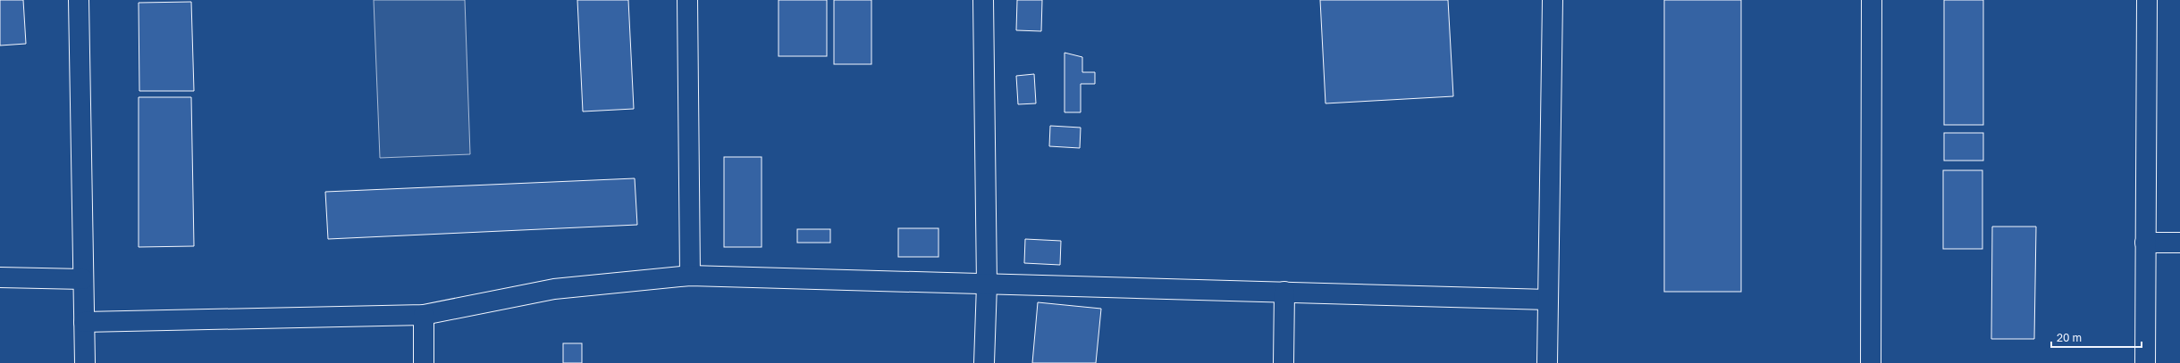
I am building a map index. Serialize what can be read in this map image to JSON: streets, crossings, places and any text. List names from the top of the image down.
{
  "scale_bar": "20 m"
}
